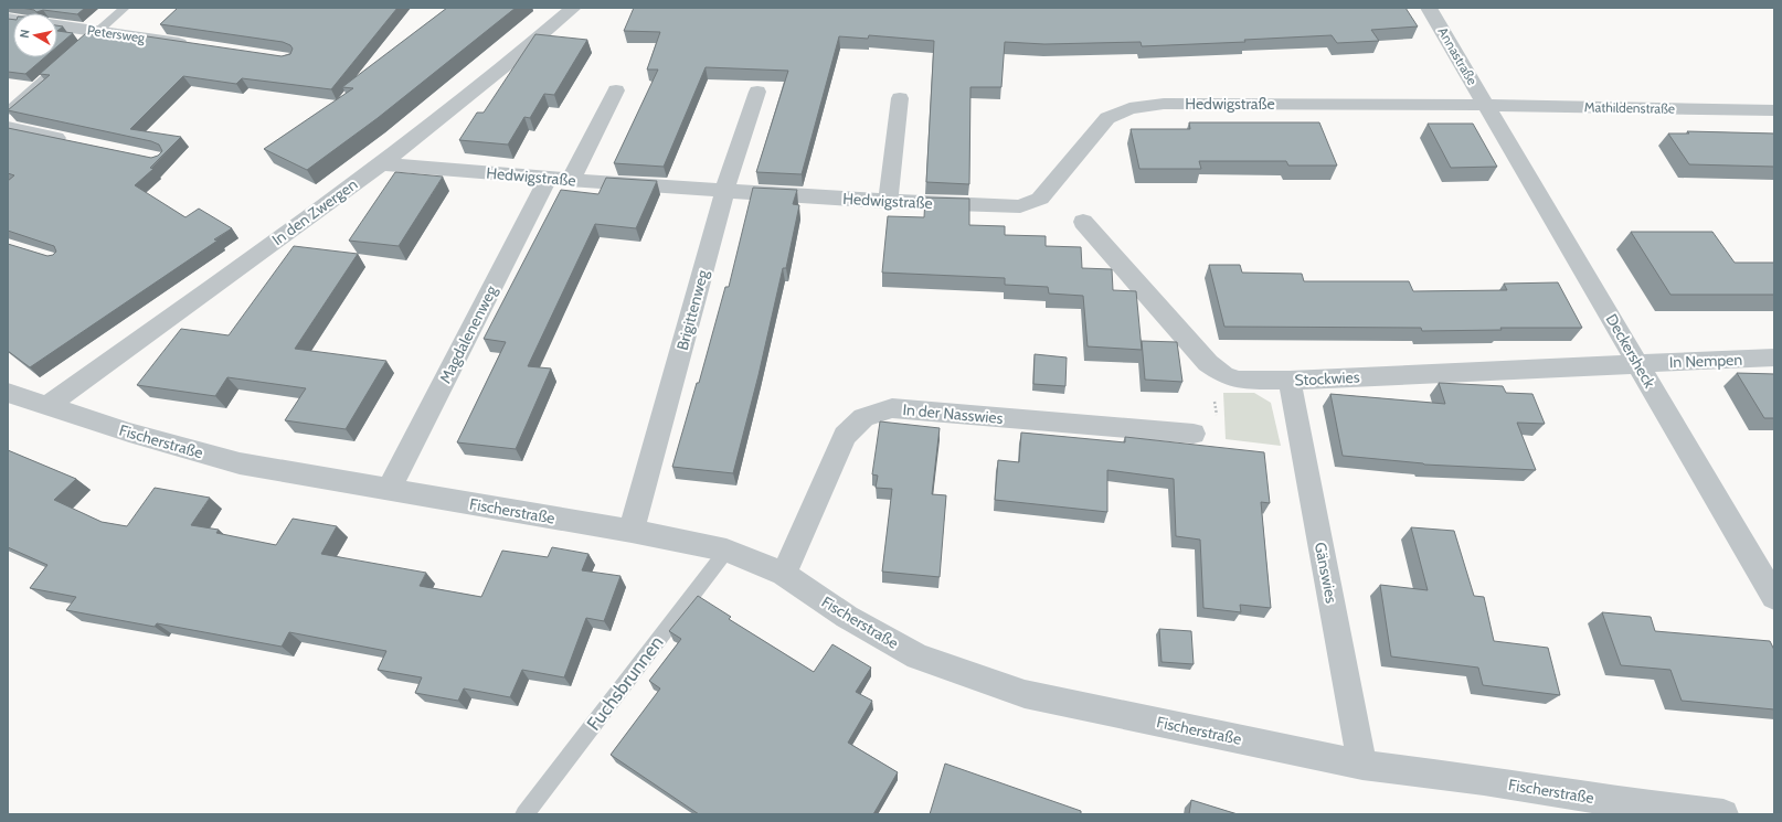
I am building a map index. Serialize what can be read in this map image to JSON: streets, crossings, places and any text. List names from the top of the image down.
{
  "streets": {
    "street": [
      "Petersweg",
      "Annastraße",
      "Hedwigstraße",
      "Mathildenstraße",
      "In den Zwergen",
      "Brigittenweg",
      "Magdalenenweg",
      "Deckersheck",
      "In Nempen",
      "Stockwies",
      "In der Nasswies",
      "Fischerstraße",
      "Gänswies"
    ],
    "lane": ["Fuchsbrunnen"]
  },
  "crossings": [
    ["Annastraße", "Hedwigstraße"],
    ["Annastraße", "Mathildenstraße"],
    ["Annastraße", "Deckersheck"],
    ["Hedwigstraße", "Mathildenstraße"],
    ["Hedwigstraße", "In den Zwergen"],
    ["Hedwigstraße", "Brigittenweg"],
    ["Hedwigstraße", "Magdalenenweg"],
    ["Hedwigstraße", "Deckersheck"],
    ["Mathildenstraße", "Deckersheck"],
    ["In den Zwergen", "Fischerstraße"],
    ["Brigittenweg", "Fischerstraße"],
    ["Magdalenenweg", "Fischerstraße"],
    ["Deckersheck", "In Nempen"],
    ["Deckersheck", "Stockwies"],
    ["In Nempen", "Stockwies"],
    ["Stockwies", "Gänswies"],
    ["In der Nasswies", "Fischerstraße"],
    ["Fischerstraße", "Gänswies"],
    ["Fischerstraße", "Fuchsbrunnen"]
  ],
  "north": "left"
}
